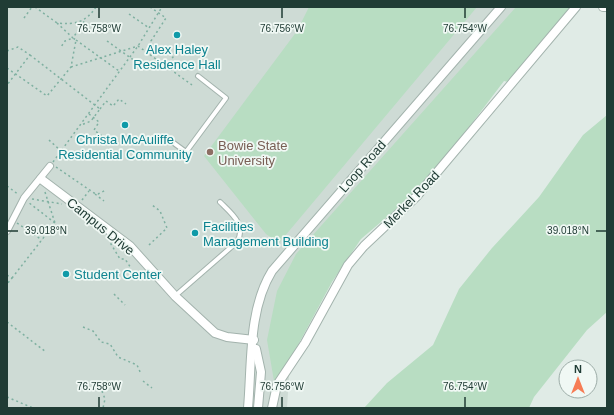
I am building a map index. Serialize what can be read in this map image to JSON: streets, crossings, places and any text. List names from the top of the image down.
{
  "streets": {
    "street": ["Loop Road", "Merkel Road", "Campus Drive"]
  },
  "crossings": [
    ["Loop Road", "Campus Drive"]
  ],
  "places": [
    "Alex Haley Residence Hall",
    "Christa McAuliffe Residential Community",
    "Bowie State University",
    "Facilities Management Building",
    "Student Center"
  ],
  "north": "top",
  "coordinates": [
    "76.758°W",
    "76.756°W",
    "76.754°W",
    "39.018°N"
  ]
}
